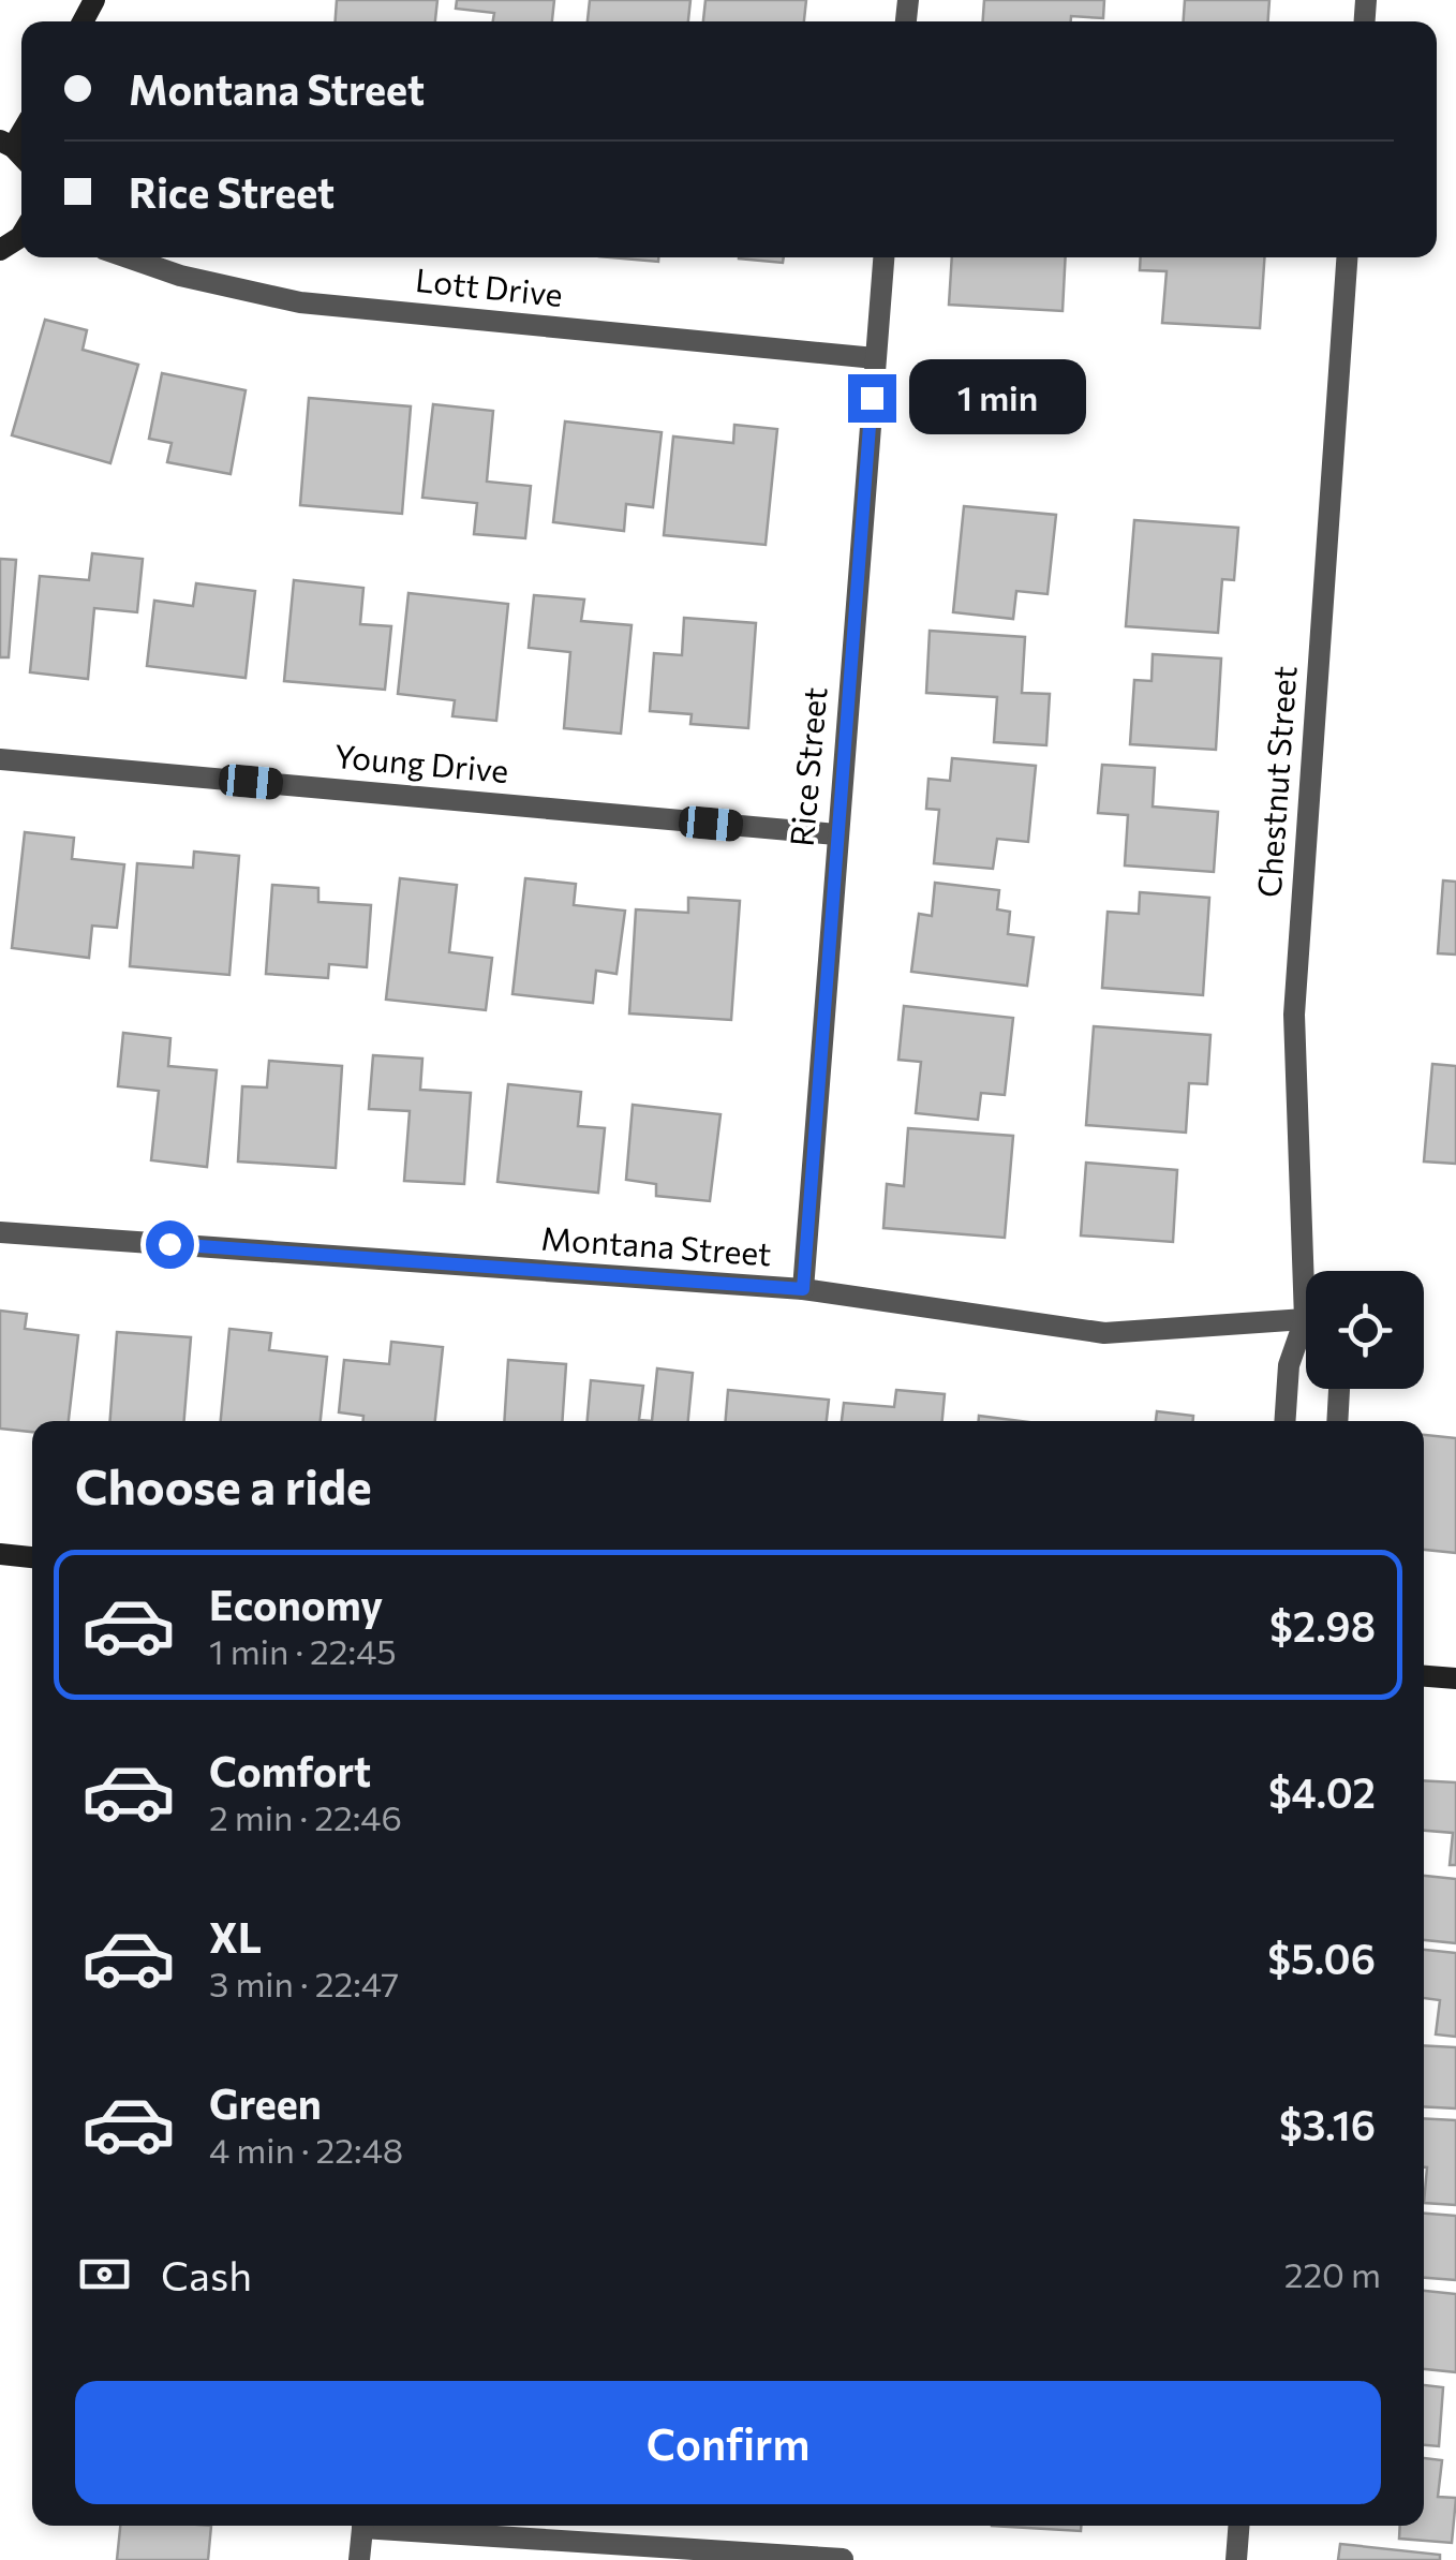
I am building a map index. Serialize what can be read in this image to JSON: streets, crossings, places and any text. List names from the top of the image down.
{
  "streets": {
    "street": [
      "Lott Drive",
      "Young Drive",
      "Rice Street",
      "Chestnut Street",
      "Montana Street"
    ]
  },
  "crossings": [
    ["Lott Drive", "Rice Street"],
    ["Young Drive", "Rice Street"],
    ["Rice Street", "Montana Street"],
    ["Chestnut Street", "Montana Street"]
  ],
  "page": {
    "banner": ["Montana Street", "Rice Street"],
    "bubble": "1 min",
    "heading": "Choose a ride",
    "list": [
      {
        "name": "Economy",
        "note": "1 min · 22:45",
        "value": "$2.98"
      },
      {
        "name": "Comfort",
        "note": "2 min · 22:46",
        "value": "$4.02"
      },
      {
        "name": "XL",
        "note": "3 min · 22:47",
        "value": "$5.06"
      },
      {
        "name": "Green",
        "note": "4 min · 22:48",
        "value": "$3.16"
      }
    ],
    "pay": ["Cash", "220 m"],
    "buttons": "Confirm"
  }
}
